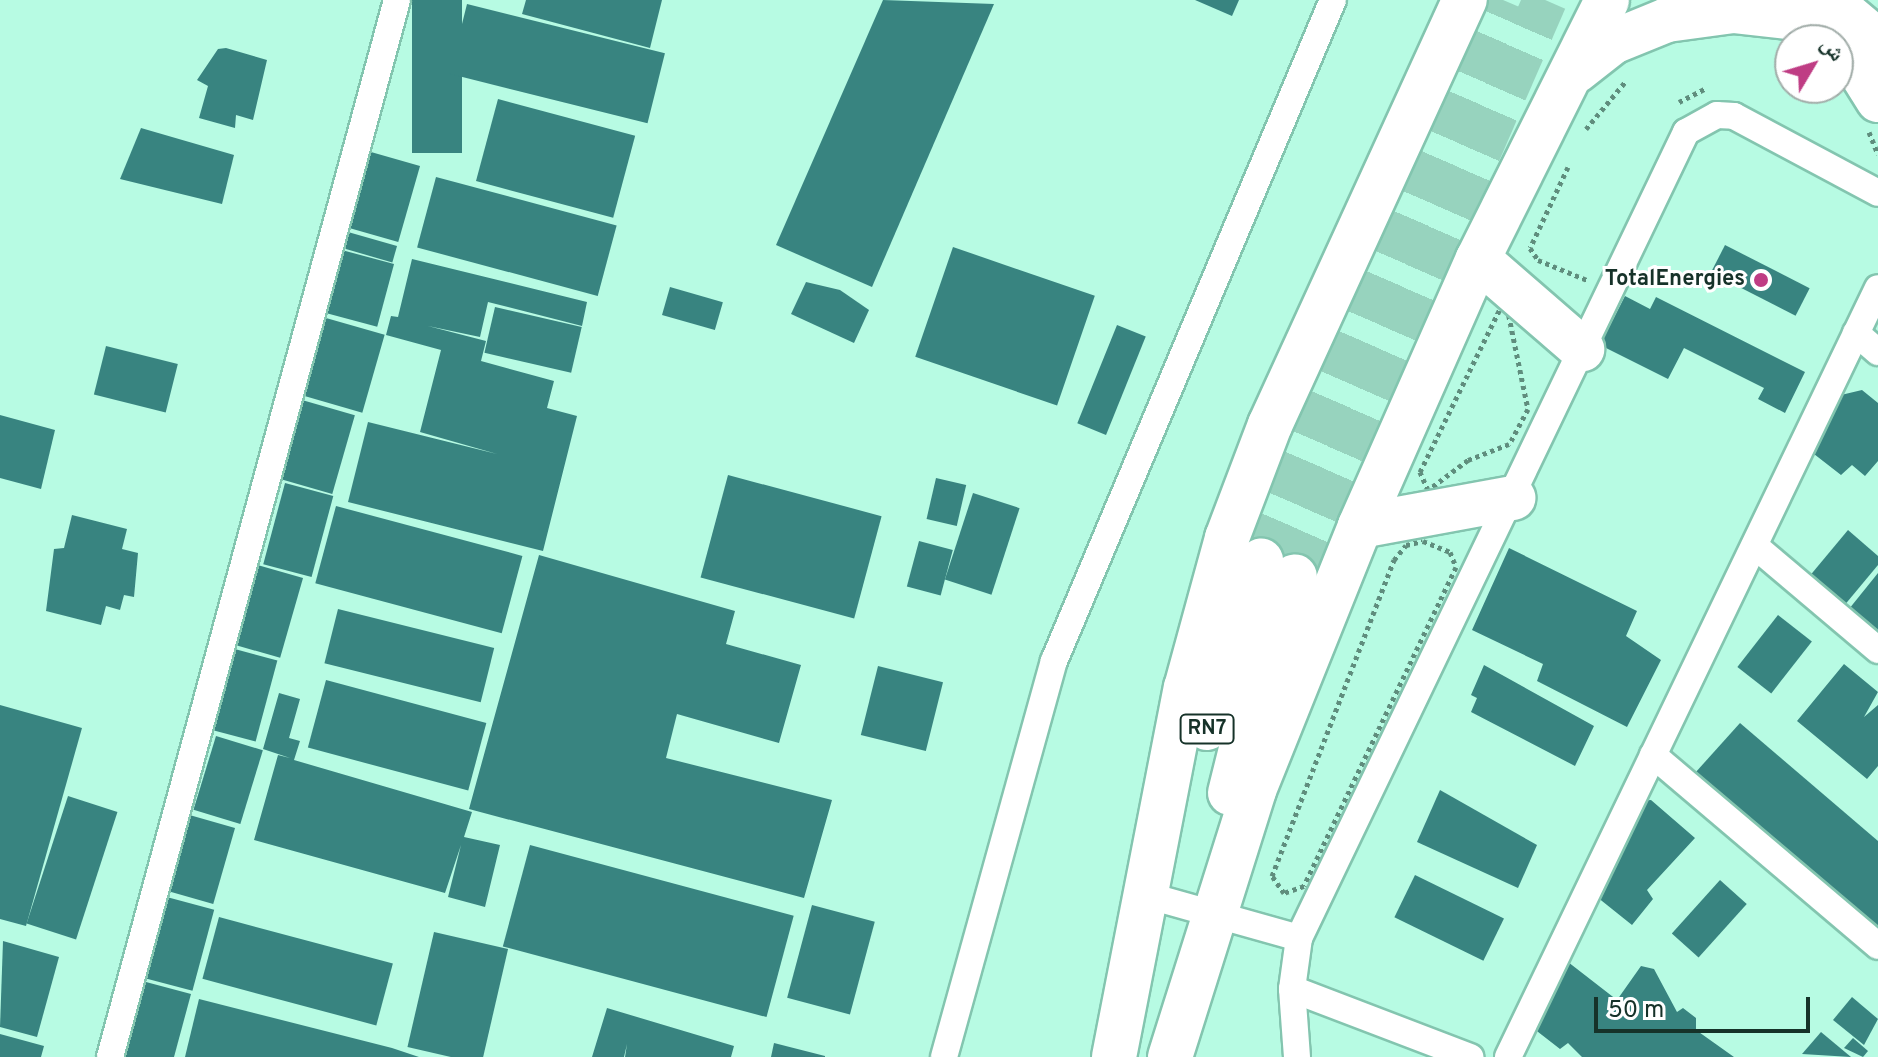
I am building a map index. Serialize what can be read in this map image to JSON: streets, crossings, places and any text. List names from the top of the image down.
{
  "streets": {
    "highway": ["RN7"]
  },
  "places": ["TotalEnergies"],
  "scale_bar": "50 m",
  "north": "top right"
}
